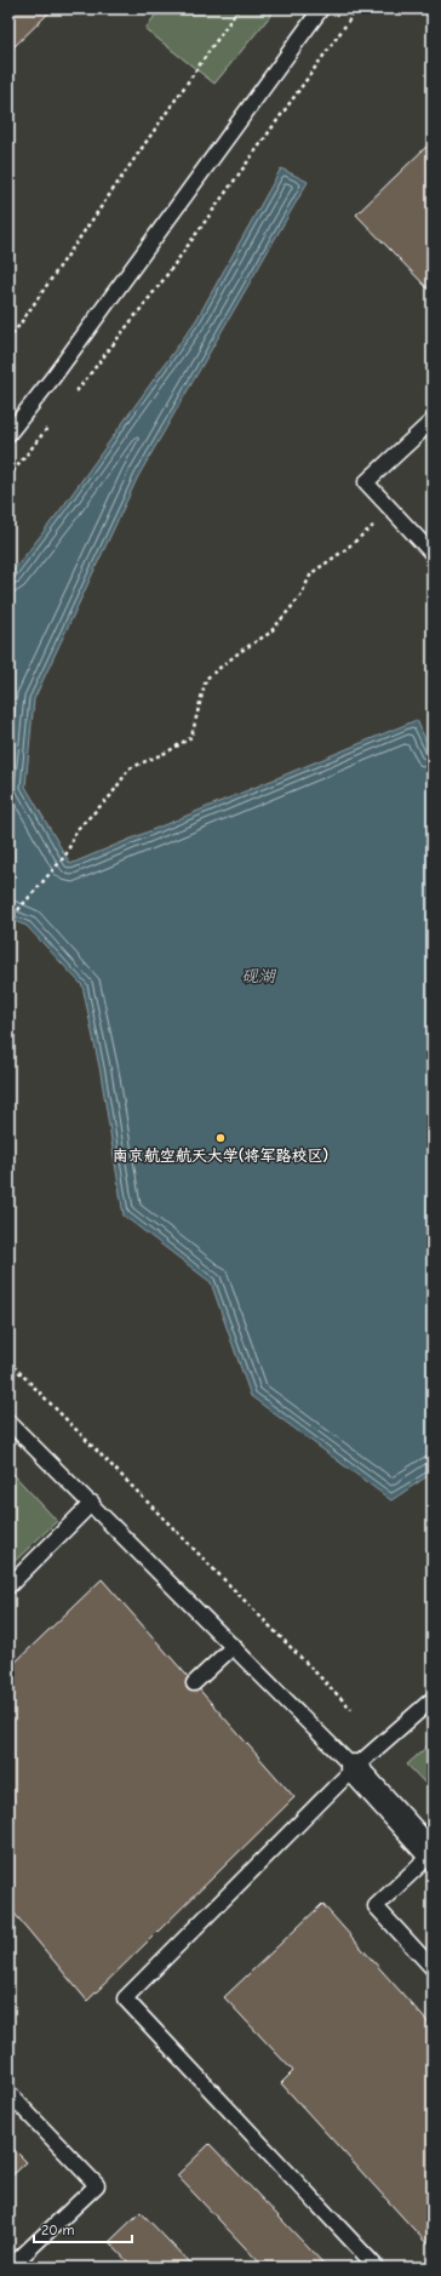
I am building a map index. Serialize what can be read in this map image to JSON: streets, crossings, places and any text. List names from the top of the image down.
{
  "water": ["砚湖"],
  "places": ["南京航空航天大学(将军路校区)"],
  "scale_bar": "20 m"
}
